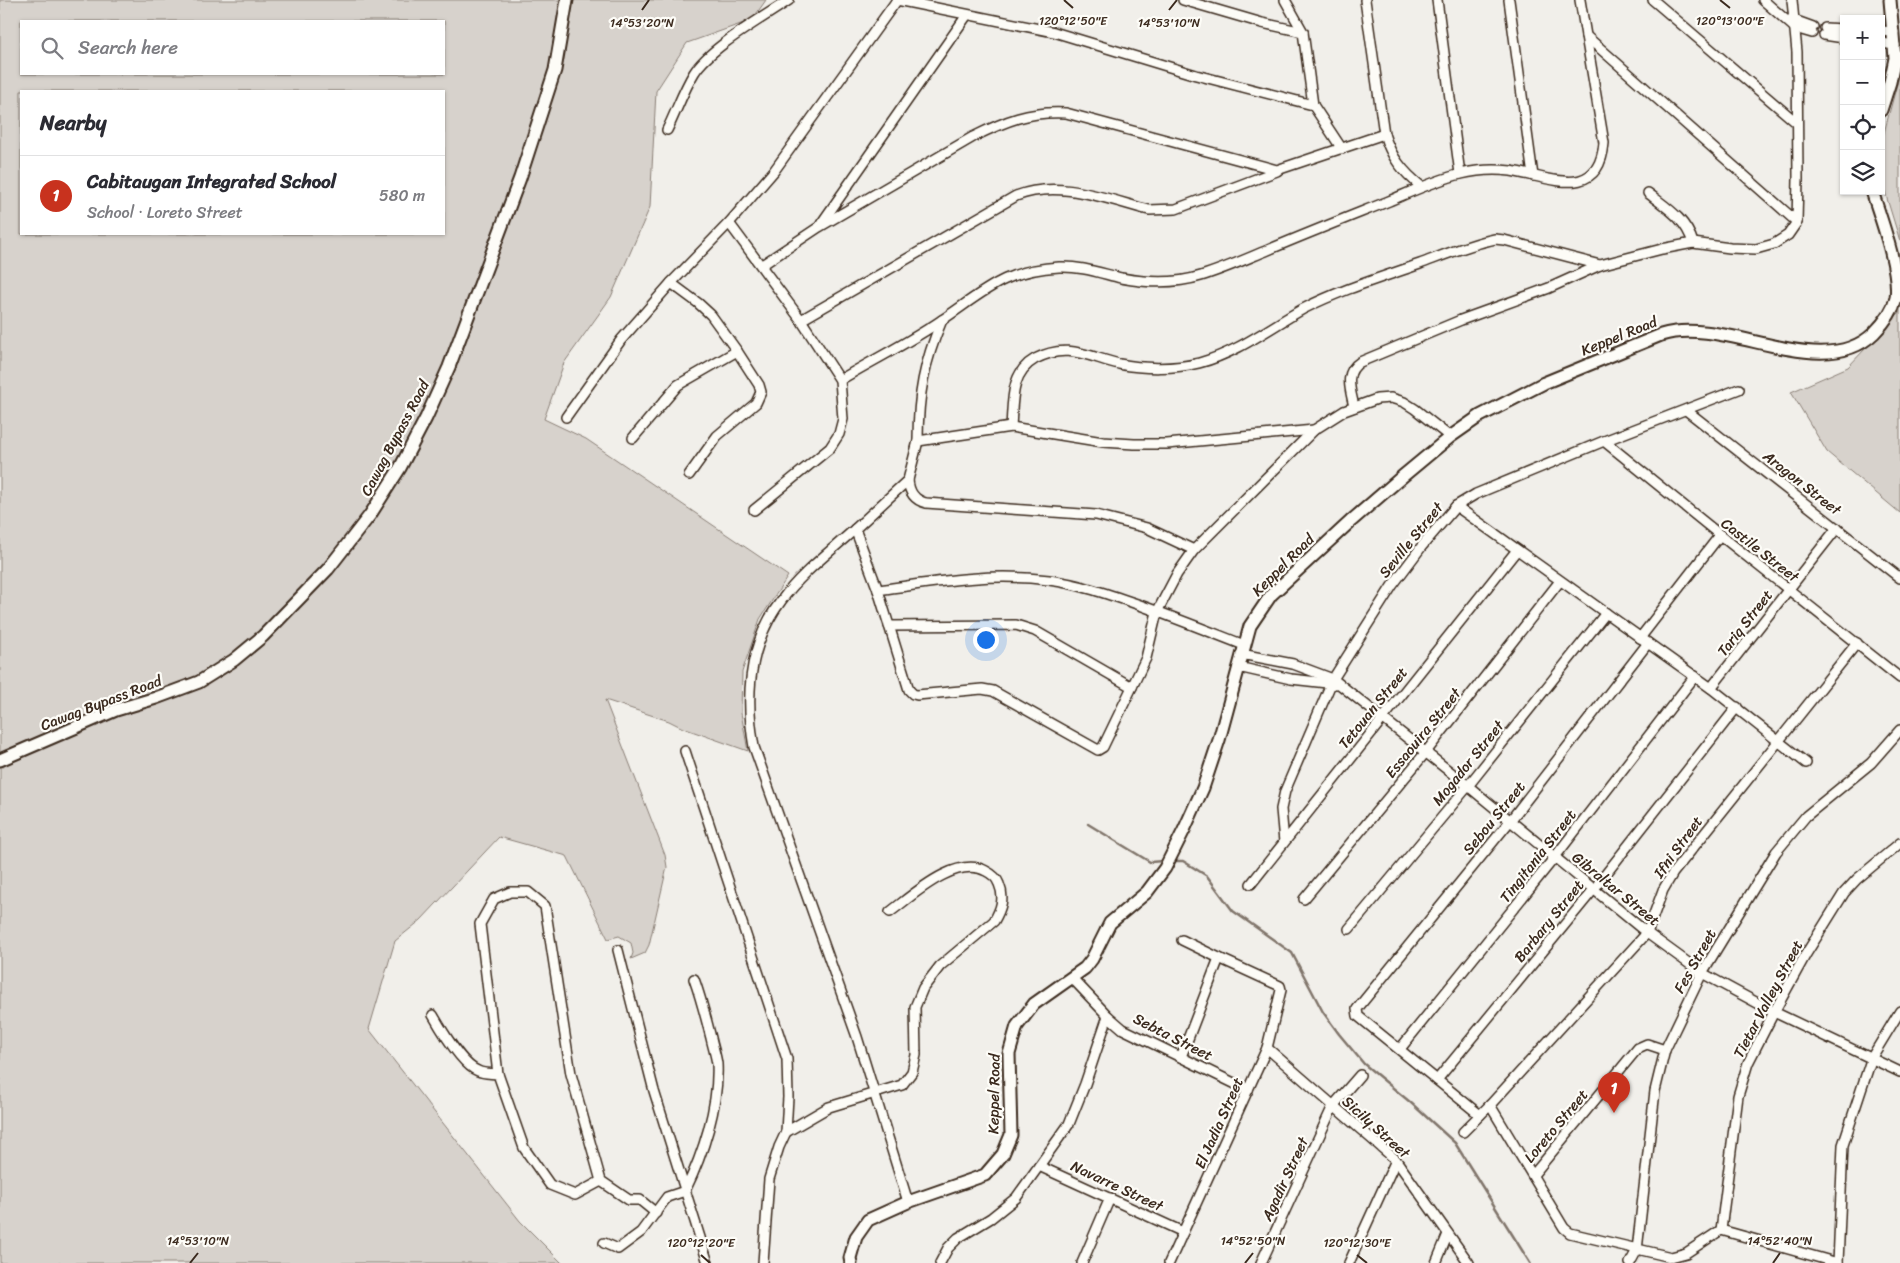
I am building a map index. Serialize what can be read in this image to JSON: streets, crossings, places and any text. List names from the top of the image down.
{
  "streets": {
    "street": [
      "Keppel Road",
      "Cawag Bypass Road",
      "Aragon Street",
      "Seville Street",
      "Castile Street",
      "Tariq Street",
      "Tetouan Street",
      "Essaouira Street",
      "Mogador Street",
      "Sebou Street",
      "Ifni Street",
      "Tingitania Street",
      "Gibraltar Street",
      "Barbary Street",
      "Fes Street",
      "Tietar Valley Street",
      "Sebta Street",
      "El Jadia Street",
      "Loreto Street",
      "Sicily Street",
      "Agadir Street",
      "Navarre Street"
    ]
  },
  "crossings": [
    ["Keppel Road", "Sebta Street"],
    ["Aragon Street", "Seville Street"],
    ["Aragon Street", "Tariq Street"],
    ["Seville Street", "Castile Street"],
    ["Seville Street", "Tetouan Street"],
    ["Seville Street", "Gibraltar Street"],
    ["Castile Street", "Tariq Street"],
    ["Castile Street", "Ifni Street"],
    ["Tetouan Street", "Gibraltar Street"],
    ["Essaouira Street", "Gibraltar Street"],
    ["Mogador Street", "Gibraltar Street"],
    ["Sebou Street", "Tingitania Street"],
    ["Sebou Street", "Gibraltar Street"],
    ["Ifni Street", "Gibraltar Street"],
    ["Tingitania Street", "Gibraltar Street"],
    ["Gibraltar Street", "Barbary Street"],
    ["Gibraltar Street", "Fes Street"],
    ["Gibraltar Street", "Tietar Valley Street"],
    ["Fes Street", "Loreto Street"],
    ["Sebta Street", "El Jadia Street"],
    ["El Jadia Street", "Sicily Street"],
    ["El Jadia Street", "Navarre Street"],
    ["Sicily Street", "Agadir Street"]
  ],
  "page": {
    "map_buttons": ["+", "−"],
    "search": "Search here",
    "heading": "Nearby",
    "list": [
      {
        "mark": "1",
        "name": "Cabitaugan Integrated School",
        "note": "School · Loreto Street",
        "value": "580 m"
      }
    ],
    "pins": "1"
  },
  "coordinates": [
    "120°12'50\"E",
    "120°13'00\"E",
    "14°53'20\"N",
    "14°53'10\"N",
    "14°52'50\"N",
    "14°52'40\"N",
    "120°12'20\"E",
    "120°12'30\"E"
  ]
}
